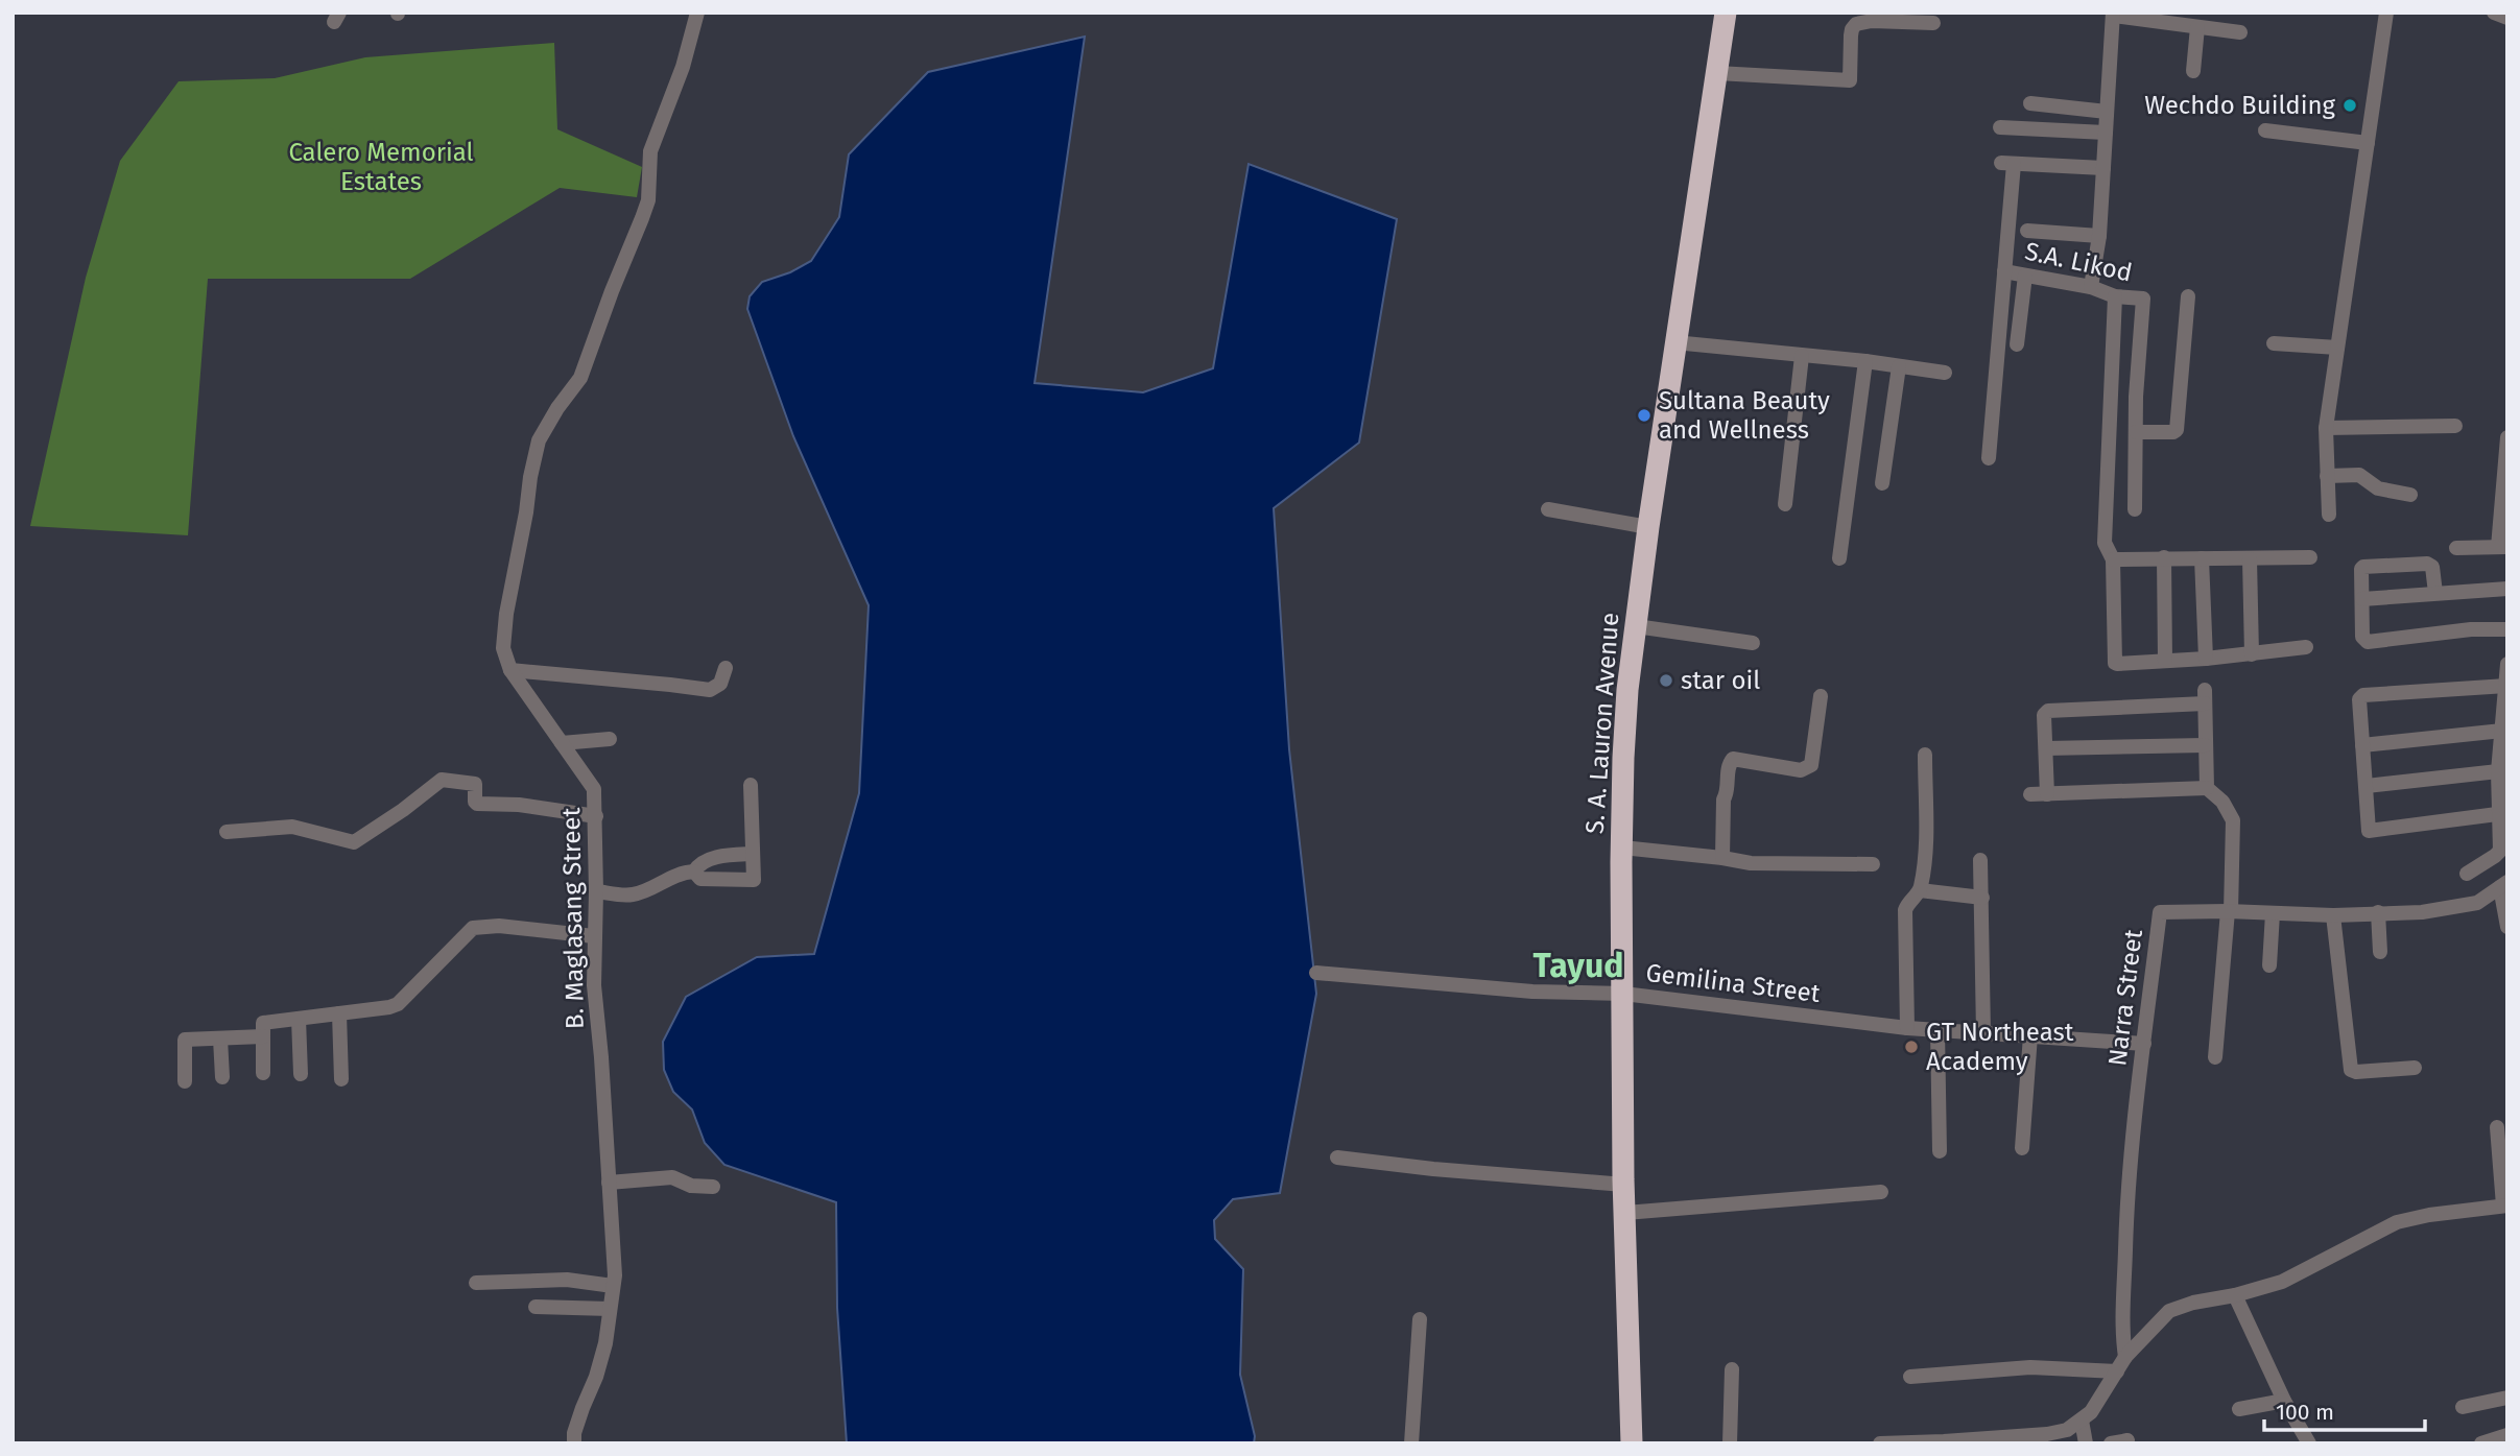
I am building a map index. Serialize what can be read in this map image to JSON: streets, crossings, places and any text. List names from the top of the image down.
{
  "streets": {
    "highway": ["S. A. Lauron Avenue"],
    "street": [
      "S.A. Likod",
      "B. Maglasang Street",
      "Gemilina Street",
      "Narra Street"
    ]
  },
  "crossings": [
    ["S. A. Lauron Avenue", "Gemilina Street"],
    ["Gemilina Street", "Narra Street"]
  ],
  "districts": ["Tayud"],
  "parks": ["Calero Memorial Estates"],
  "places": [
    "Wechdo Building",
    "Sultana Beauty and Wellness",
    "star oil",
    "GT Northeast Academy"
  ],
  "scale_bar": "100 m"
}
